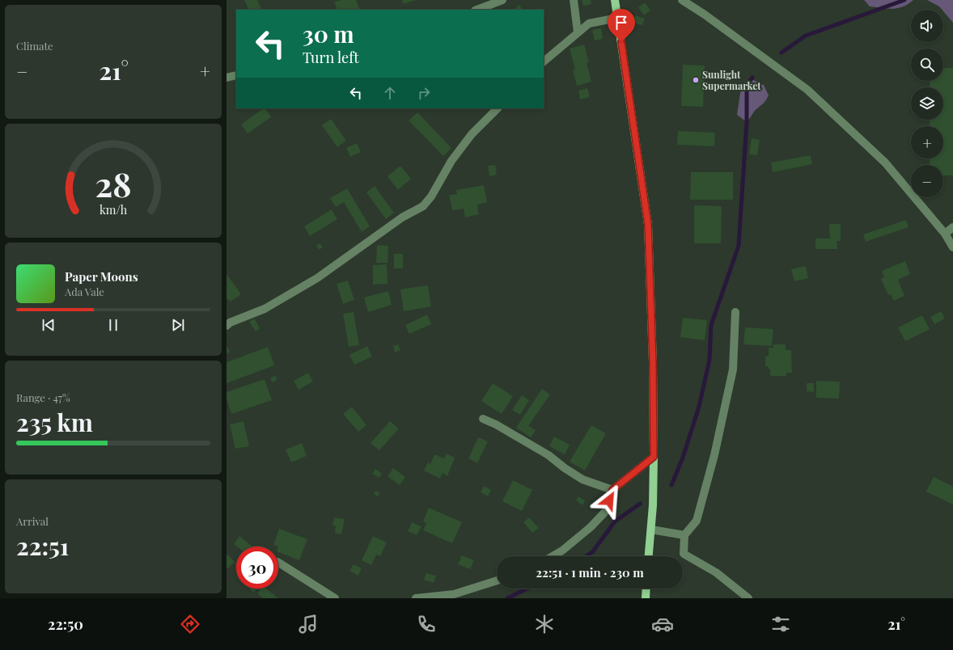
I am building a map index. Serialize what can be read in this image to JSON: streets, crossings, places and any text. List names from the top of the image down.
{
  "places": ["Sunlight Supermarket"],
  "page": {
    "tile": [
      "Climate",
      ["Range · 47%", "235 km"],
      ["Arrival", "22:51"]
    ],
    "map_buttons": ["+", "−"],
    "turn": ["30 m", "Turn left"],
    "heat": ["−", "21°", "+"],
    "song": ["Paper Moons", "Ada Vale"],
    "limit": "30",
    "trip": "22:51 · 1 min · 230 m",
    "tabs": ["22:50", "21°"],
    "gauge": ["28", "km/h"]
  }
}
